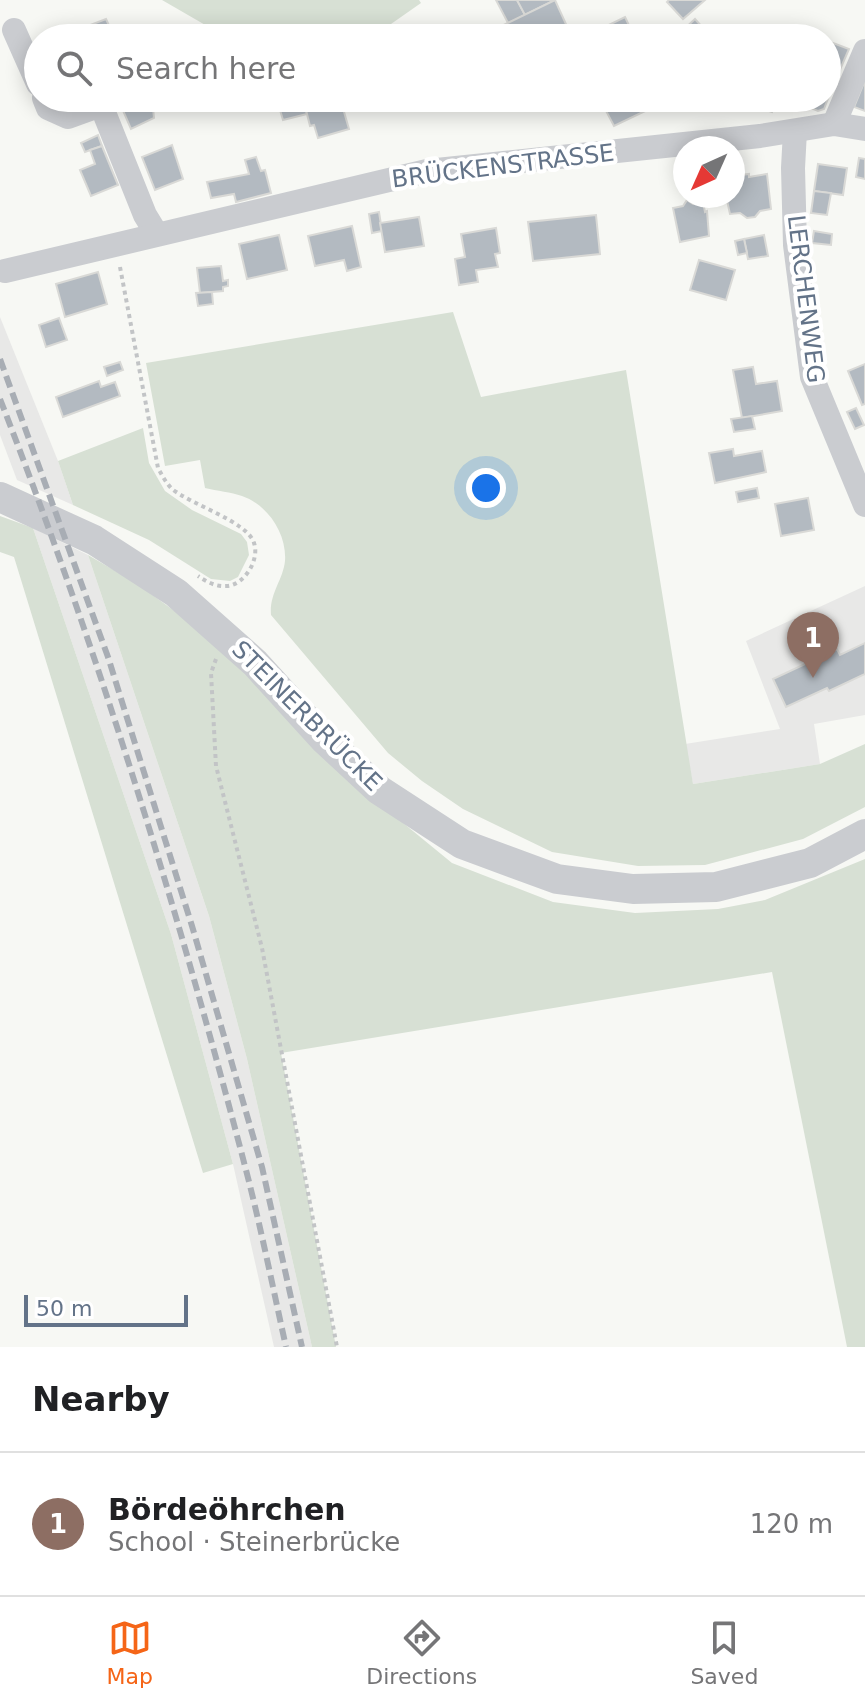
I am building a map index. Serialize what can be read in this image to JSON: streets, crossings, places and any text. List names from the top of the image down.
{
  "streets": {
    "street": ["BRÜCKENSTRASSE", "LERCHENWEG", "STEINERBRÜCKE"]
  },
  "crossings": [
    ["BRÜCKENSTRASSE", "LERCHENWEG"]
  ],
  "scale_bar": "50 m",
  "north": "bottom left",
  "page": {
    "search": "Search here",
    "pins": "1",
    "scale": "50 m",
    "heading": "Nearby",
    "list": [
      {
        "mark": "1",
        "name": "Bördeöhrchen",
        "note": "School · Steinerbrücke",
        "value": "120 m"
      }
    ],
    "nav": ["Map", "Directions", "Saved"]
  }
}
